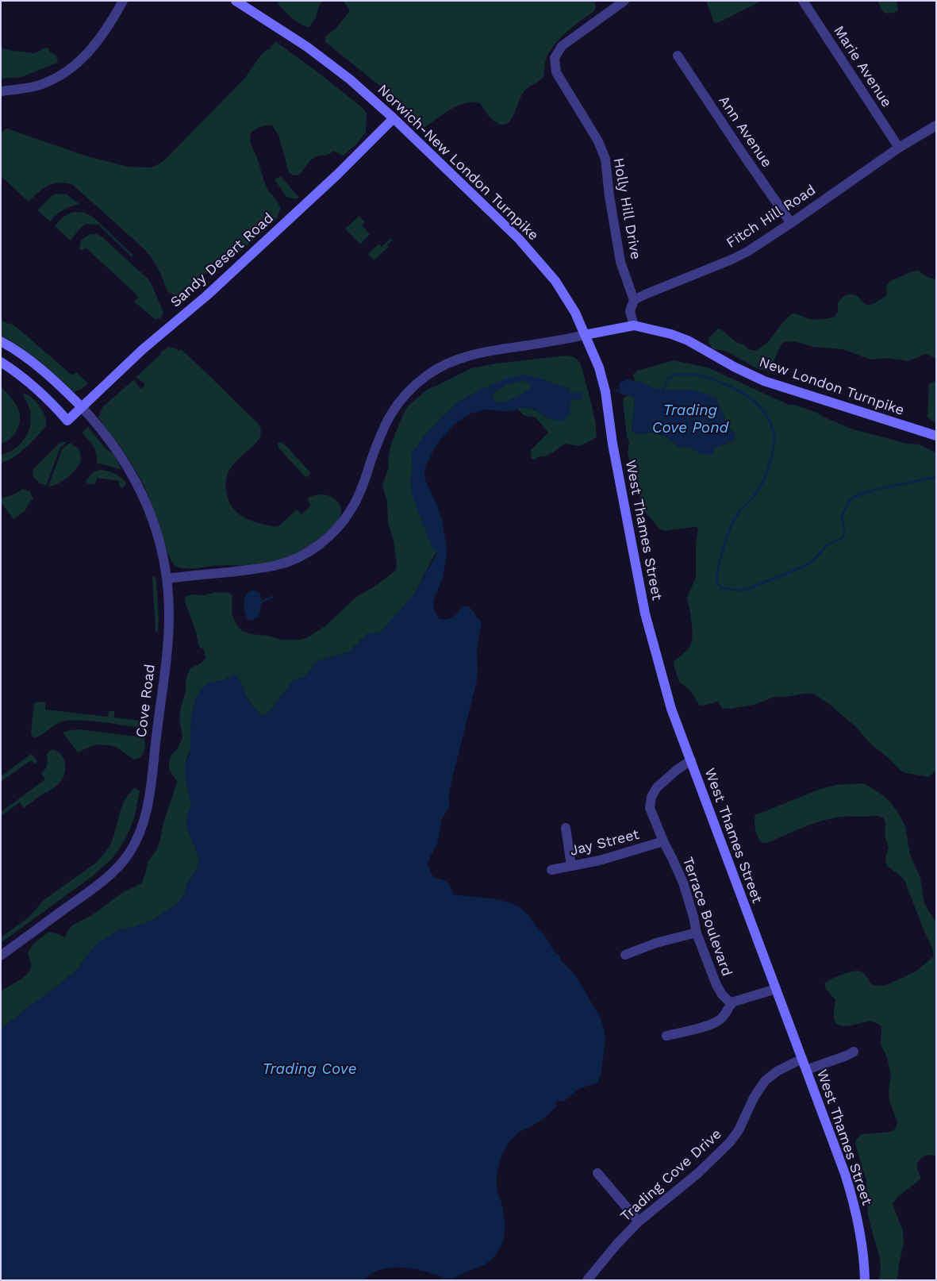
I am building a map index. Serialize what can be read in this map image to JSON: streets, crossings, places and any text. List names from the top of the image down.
{
  "streets": {
    "main road": [
      "Norwich-New London Turnpike",
      "Sandy Desert Road",
      "New London Turnpike",
      "West Thames Street"
    ],
    "street": [
      "Marie Avenue",
      "Ann Avenue",
      "Holly Hill Drive",
      "Fitch Hill Road",
      "Cove Road",
      "Jay Street",
      "Terrace Boulevard",
      "Trading Cove Drive"
    ]
  },
  "crossings": [
    ["Marie Avenue", "Fitch Hill Road"],
    ["Ann Avenue", "Fitch Hill Road"],
    ["Norwich-New London Turnpike", "Sandy Desert Road"],
    ["Norwich-New London Turnpike", "New London Turnpike"],
    ["Norwich-New London Turnpike", "West Thames Street"],
    ["Holly Hill Drive", "Fitch Hill Road"],
    ["Sandy Desert Road", "Cove Road"],
    ["West Thames Street", "Terrace Boulevard"],
    ["West Thames Street", "Trading Cove Drive"],
    ["Jay Street", "Terrace Boulevard"]
  ],
  "water": ["Trading Cove Pond", "Trading Cove"]
}
